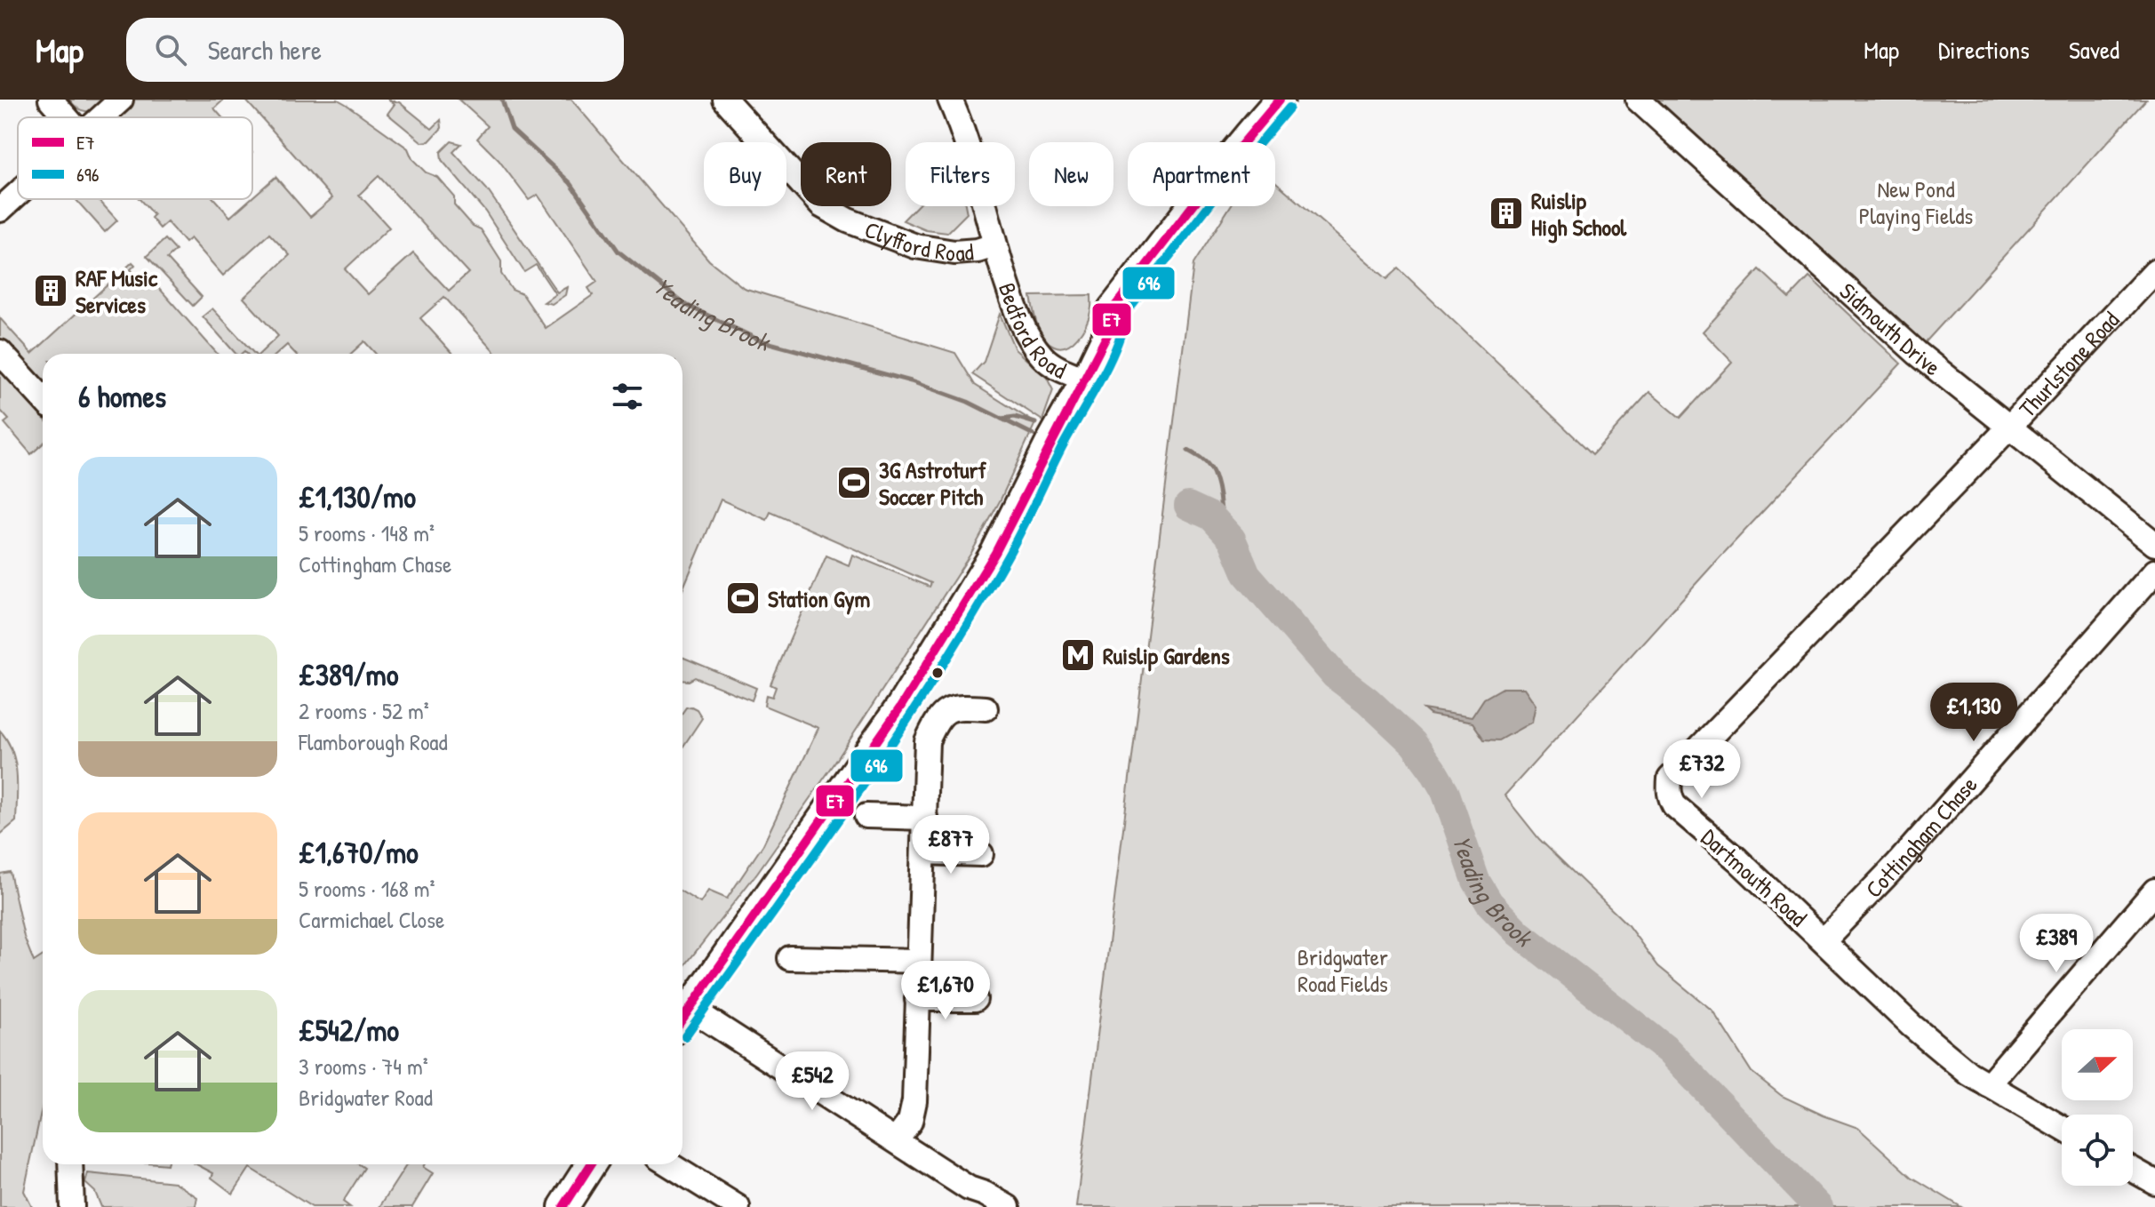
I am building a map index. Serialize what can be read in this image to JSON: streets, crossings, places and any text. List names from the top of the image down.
{
  "streets": {
    "street": [
      "Clyfford Road",
      "Bedford Road",
      "Sidmouth Drive",
      "Thurlstone Road",
      "Cottingham Chase",
      "Dartmouth Road"
    ]
  },
  "crossings": [
    ["Clyfford Road", "Bedford Road"],
    ["Sidmouth Drive", "Thurlstone Road"],
    ["Sidmouth Drive", "Dartmouth Road"],
    ["Thurlstone Road", "Dartmouth Road"],
    ["Cottingham Chase", "Dartmouth Road"]
  ],
  "water": ["Yeading Brook"],
  "parks": ["New Pond Playing Fields", "Bridgwater Road Fields"],
  "places": {
    "building": ["Ruislip High School", "RAF Music Services"],
    "sports": ["3G Astroturf Soccer Pitch", "Station Gym"],
    "metro station": ["Ruislip Gardens"]
  },
  "lines": ["transit line E7", "transit line 696"],
  "legend": ["E7", "696"],
  "north": "right",
  "page": {
    "header": "Map",
    "search": "Search here",
    "nav": ["Map", "Directions", "Saved"],
    "chip": [
      "Buy",
      "Rent",
      "Filters",
      "New",
      "Apartment"
    ],
    "heading": "6 homes",
    "list": [
      {
        "name": "£1,130/mo",
        "note": "5 rooms · 148 m² · Cottingham Chase"
      },
      {
        "name": "£389/mo",
        "note": "2 rooms · 52 m² · Flamborough Road"
      },
      {
        "name": "£1,670/mo",
        "note": "5 rooms · 168 m² · Carmichael Close"
      },
      {
        "name": "£542/mo",
        "note": "3 rooms · 74 m² · Bridgwater Road"
      }
    ],
    "price": [
      "£1,130",
      "£732",
      "£877",
      "£389",
      "£1,670",
      "£542"
    ]
  }
}
